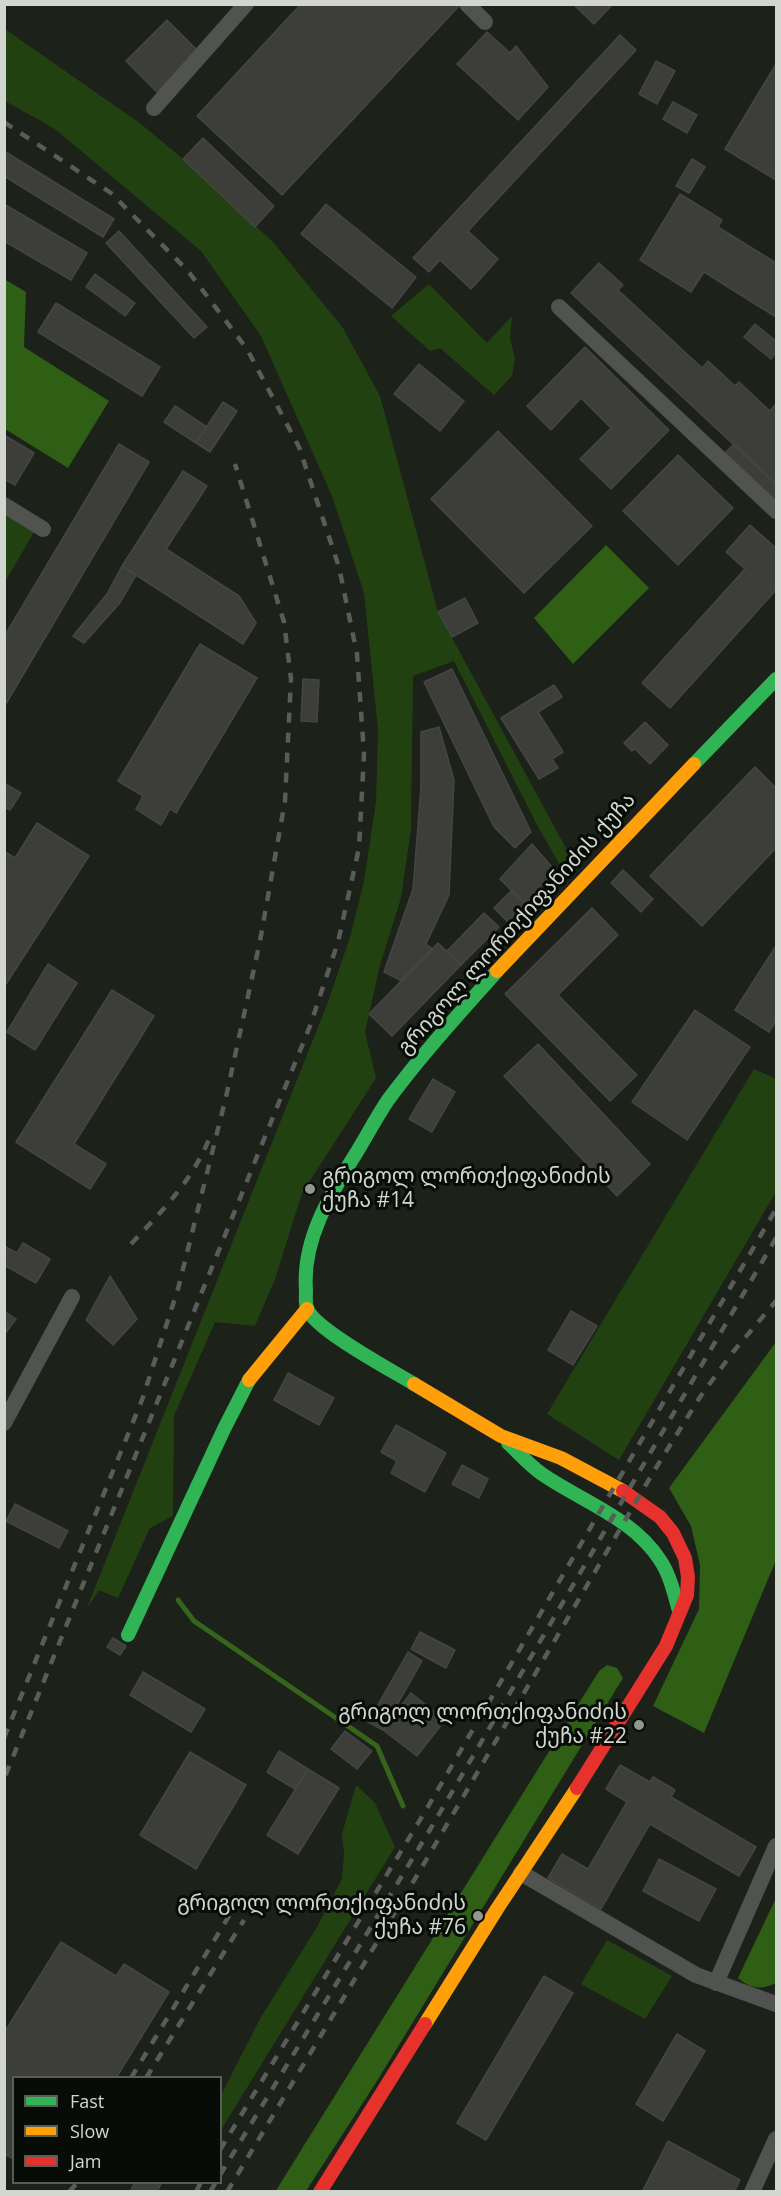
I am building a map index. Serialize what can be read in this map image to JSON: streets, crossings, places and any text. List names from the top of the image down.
{
  "streets": {
    "street": ["გრიგოლ ლორთქიფანიძის ქუჩა"]
  },
  "places": ["გრიგოლ ლორთქიფანიძის ქუჩა #14", "გრიგოლ ლორთქიფანიძის ქუჩა #22", "გრიგოლ ლორთქიფანიძის ქუჩა #76"],
  "legend": ["Fast", "Slow", "Jam"]
}
